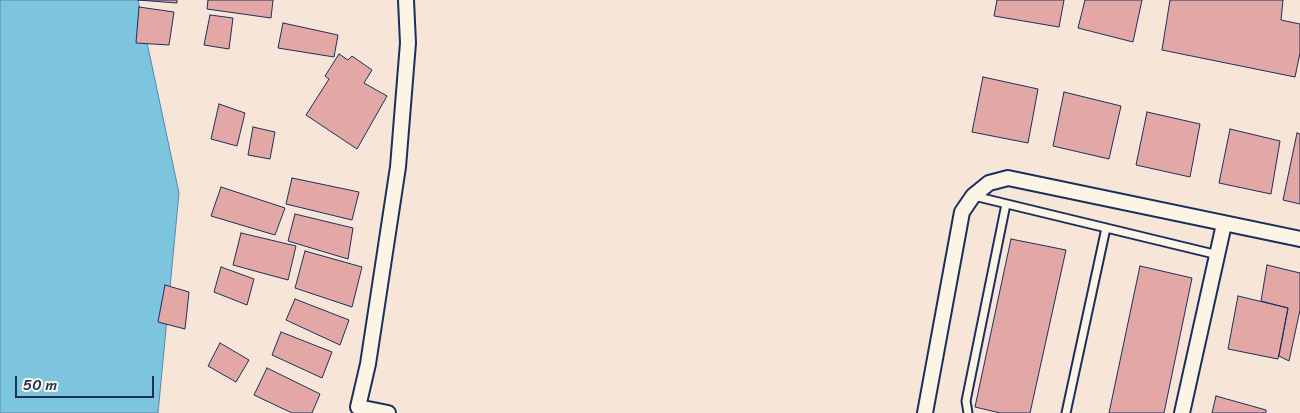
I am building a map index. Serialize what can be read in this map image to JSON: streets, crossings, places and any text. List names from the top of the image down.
{
  "scale_bar": "50 m"
}
